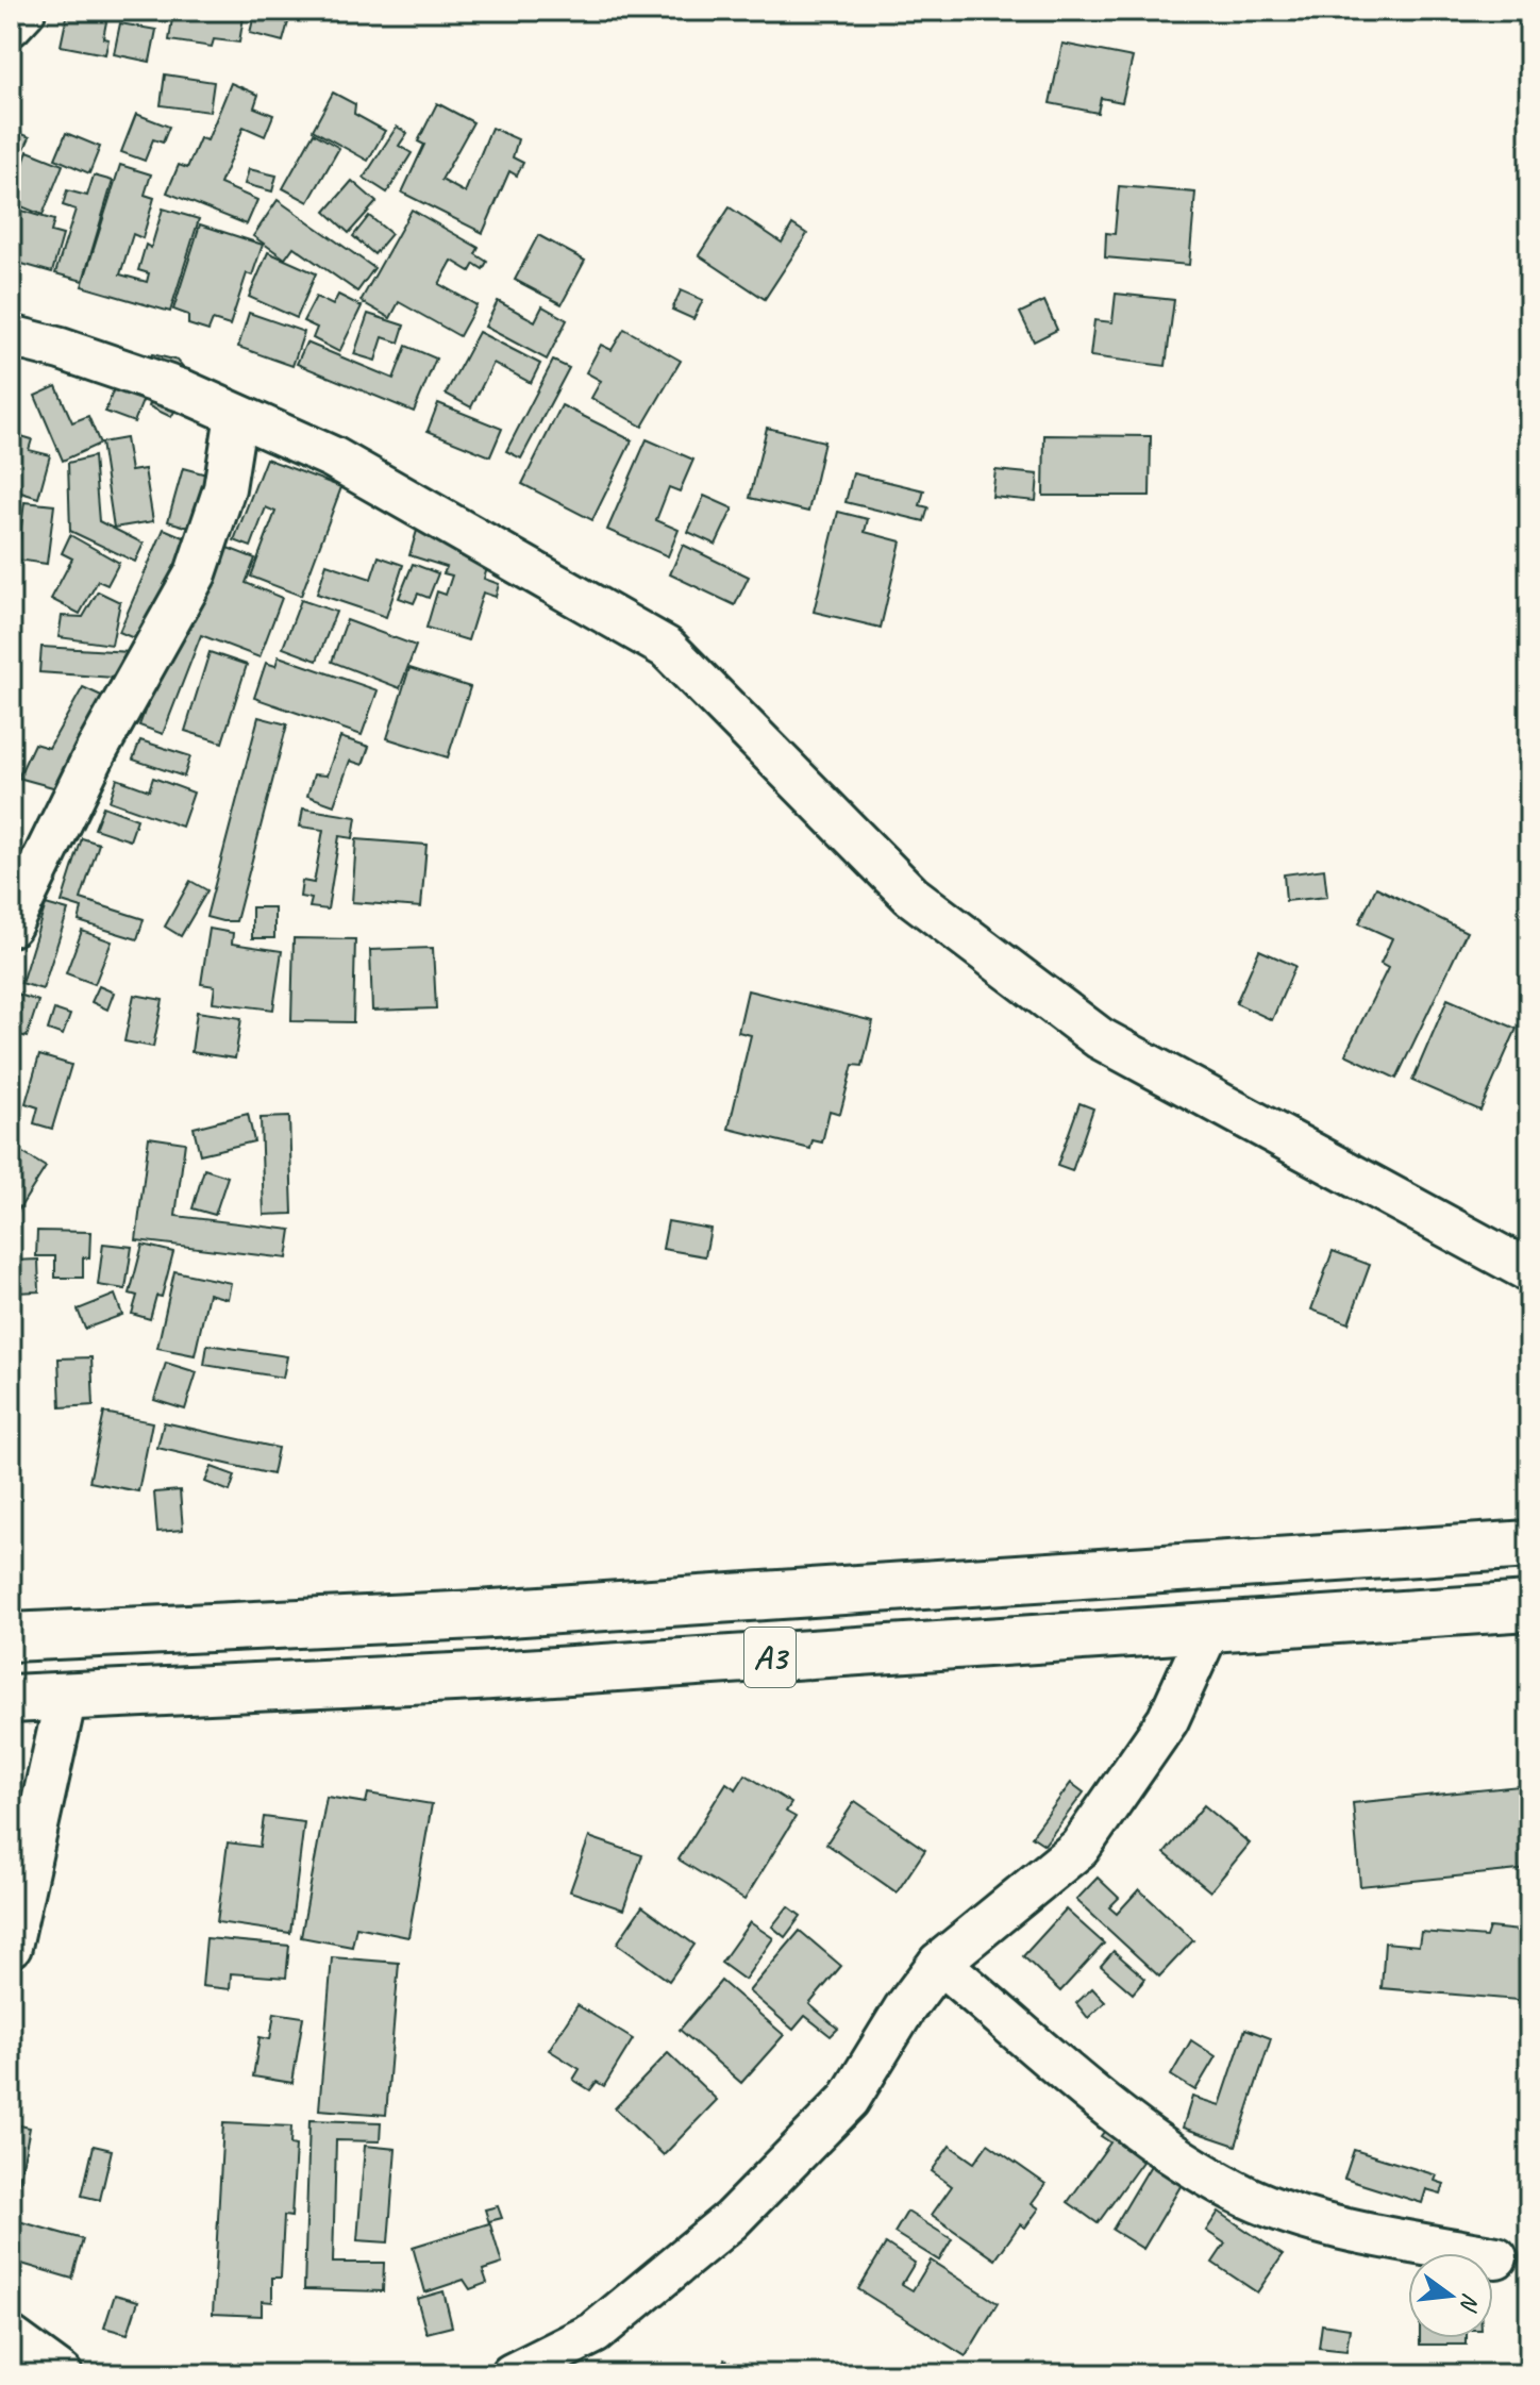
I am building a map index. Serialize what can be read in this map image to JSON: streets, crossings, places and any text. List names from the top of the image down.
{
  "streets": {
    "highway": ["A3"]
  },
  "north": "right"
}
